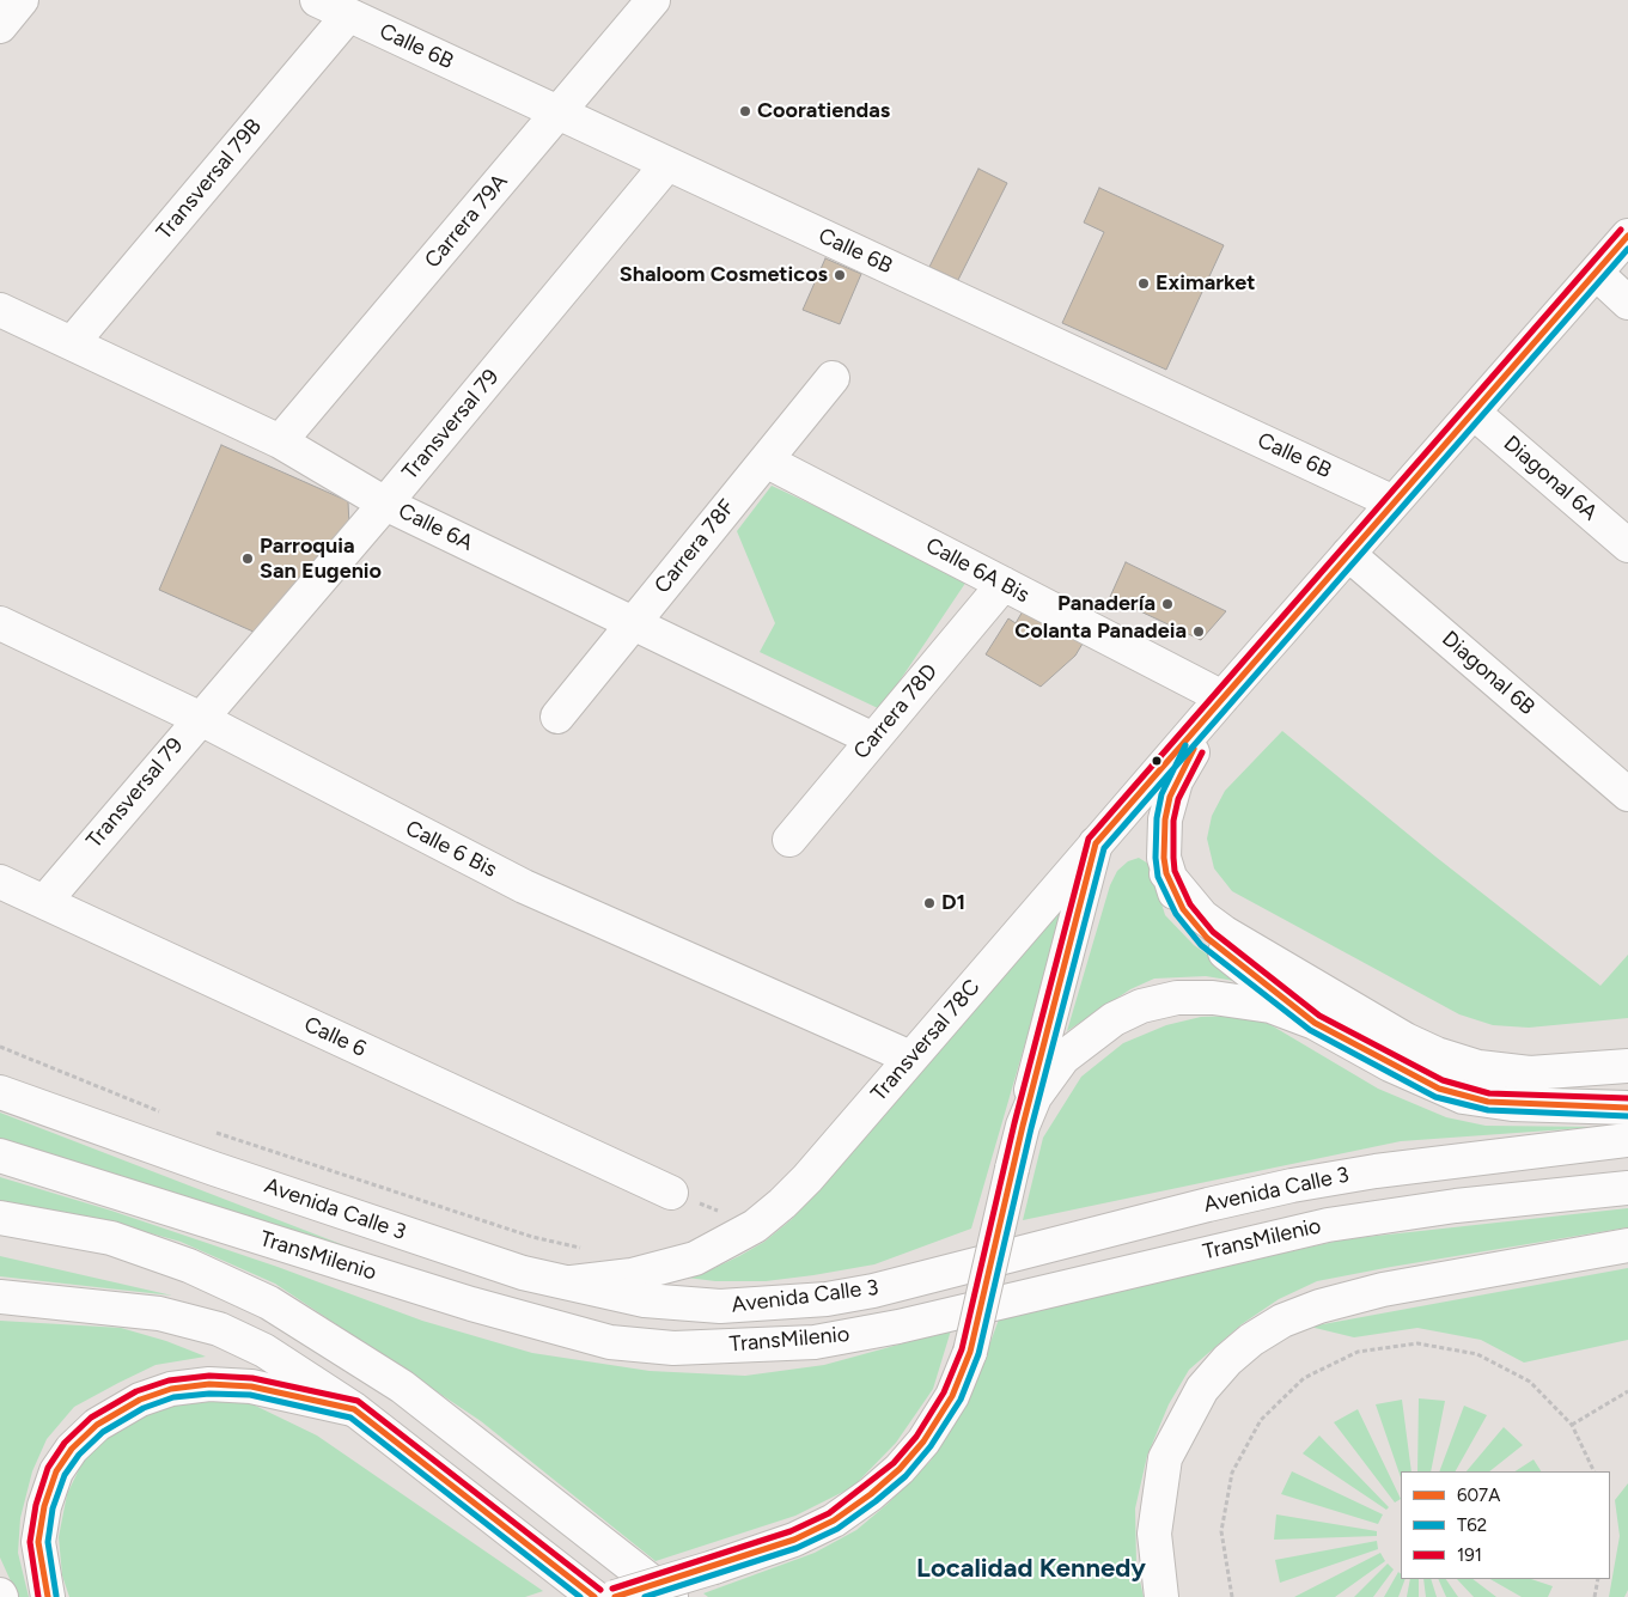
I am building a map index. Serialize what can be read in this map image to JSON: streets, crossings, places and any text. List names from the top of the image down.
{
  "streets": {
    "main road": [
      "Calle 6B",
      "Transversal 79B",
      "Carrera 79A",
      "Transversal 79",
      "Diagonal 6A",
      "Calle 6A",
      "Carrera 78F",
      "Calle 6A Bis",
      "Diagonal 6B",
      "Carrera 78D",
      "Calle 6 Bis",
      "Calle 6",
      "Transversal 78C",
      "Avenida Calle 3",
      "TransMilenio"
    ]
  },
  "crossings": [
    ["Calle 6B", "Transversal 79B"],
    ["Calle 6B", "Carrera 79A"],
    ["Calle 6B", "Transversal 79"],
    ["Calle 6B", "Transversal 78C"],
    ["Transversal 79B", "Calle 6A"],
    ["Carrera 79A", "Calle 6A"],
    ["Transversal 79", "Calle 6A"],
    ["Transversal 79", "Calle 6 Bis"],
    ["Transversal 79", "Calle 6"],
    ["Diagonal 6A", "Transversal 78C"],
    ["Calle 6A", "Carrera 78F"],
    ["Calle 6A", "Carrera 78D"],
    ["Carrera 78F", "Calle 6A Bis"],
    ["Calle 6A Bis", "Carrera 78D"],
    ["Calle 6A Bis", "Transversal 78C"],
    ["Diagonal 6B", "Transversal 78C"],
    ["Calle 6 Bis", "Transversal 78C"],
    ["Transversal 78C", "Avenida Calle 3"]
  ],
  "districts": ["Localidad Kennedy"],
  "places": [
    "Cooratiendas",
    "Shaloom Cosmeticos",
    "Eximarket",
    "Parroquia San Eugenio",
    "Panadería",
    "Colanta Panadeia",
    "D1"
  ],
  "lines": ["transit line 191", "transit line 607A", "transit line T62"],
  "legend": ["607A", "T62", "191"]
}
